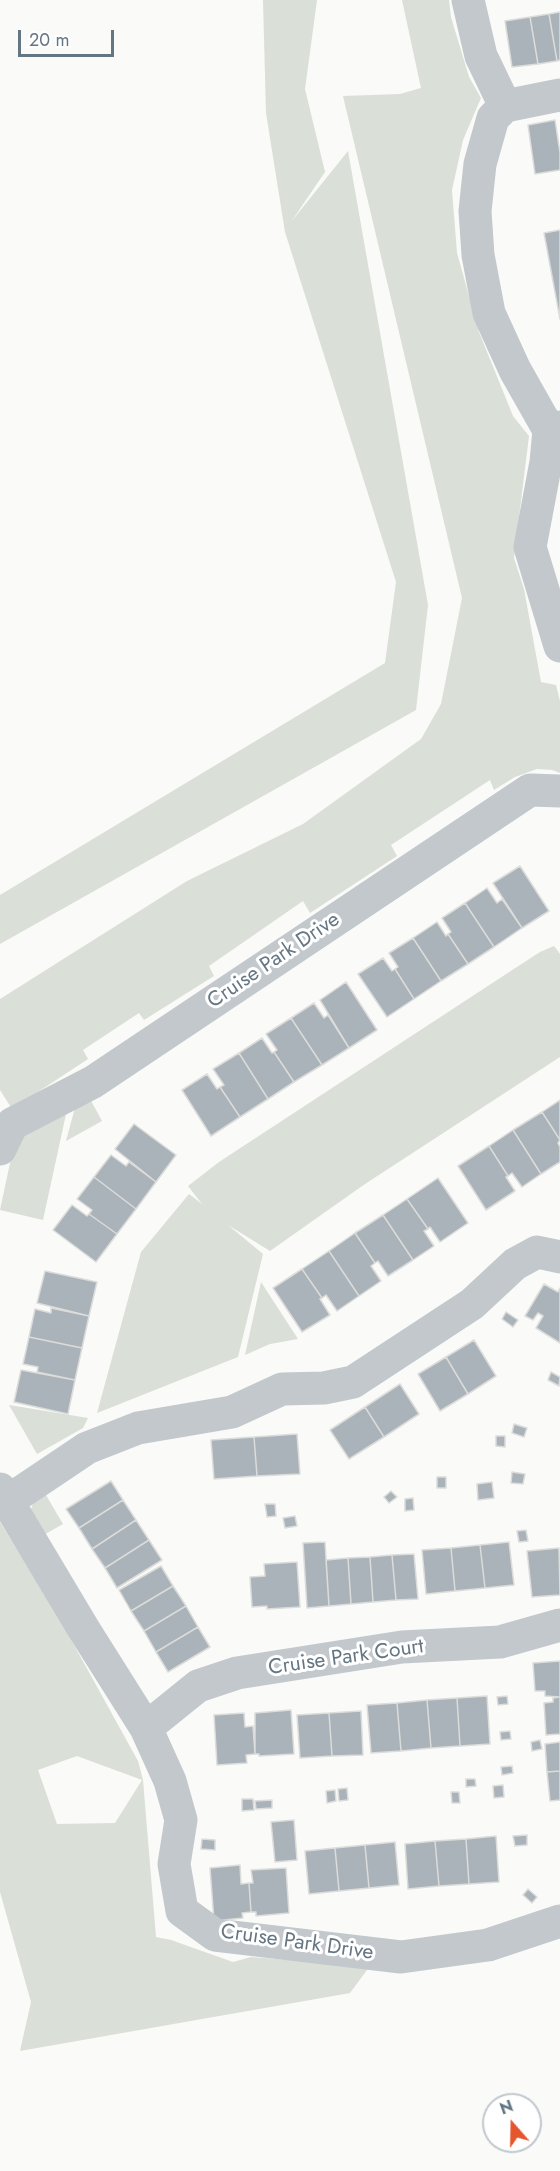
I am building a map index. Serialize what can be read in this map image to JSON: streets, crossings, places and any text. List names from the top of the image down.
{
  "streets": {
    "street": ["Cruise Park Drive", "Cruise Park Court"]
  },
  "crossings": [
    ["Cruise Park Drive", "Cruise Park Court"]
  ],
  "scale_bar": "20 m",
  "north": "top"
}
